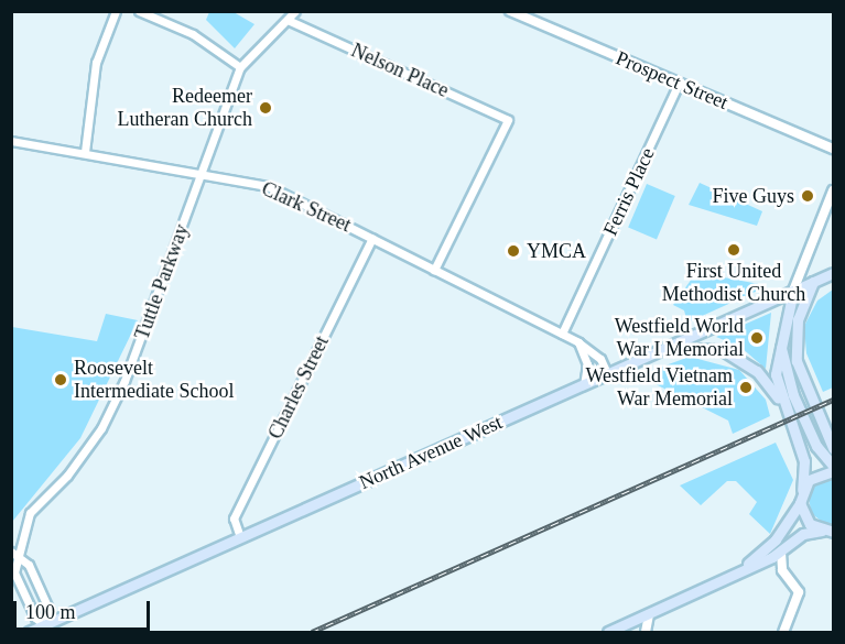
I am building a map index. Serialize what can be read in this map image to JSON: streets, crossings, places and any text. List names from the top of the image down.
{
  "streets": {
    "main road": ["North Avenue West"],
    "street": [
      "Nelson Place",
      "Prospect Street",
      "Ferris Place",
      "Clark Street",
      "Tuttle Parkway",
      "Charles Street"
    ]
  },
  "crossings": [
    ["Nelson Place", "Clark Street"],
    ["Prospect Street", "Ferris Place"],
    ["Ferris Place", "Clark Street"],
    ["Clark Street", "Tuttle Parkway"],
    ["Clark Street", "Charles Street"],
    ["Clark Street", "North Avenue West"],
    ["Tuttle Parkway", "North Avenue West"],
    ["Charles Street", "North Avenue West"]
  ],
  "places": [
    "Redeemer Lutheran Church",
    "Five Guys",
    "First United Methodist Church",
    "YMCA",
    "Westfield World War I Memorial",
    "Roosevelt Intermediate School",
    "Westfield Vietnam War Memorial"
  ],
  "scale_bar": "100 m"
}
